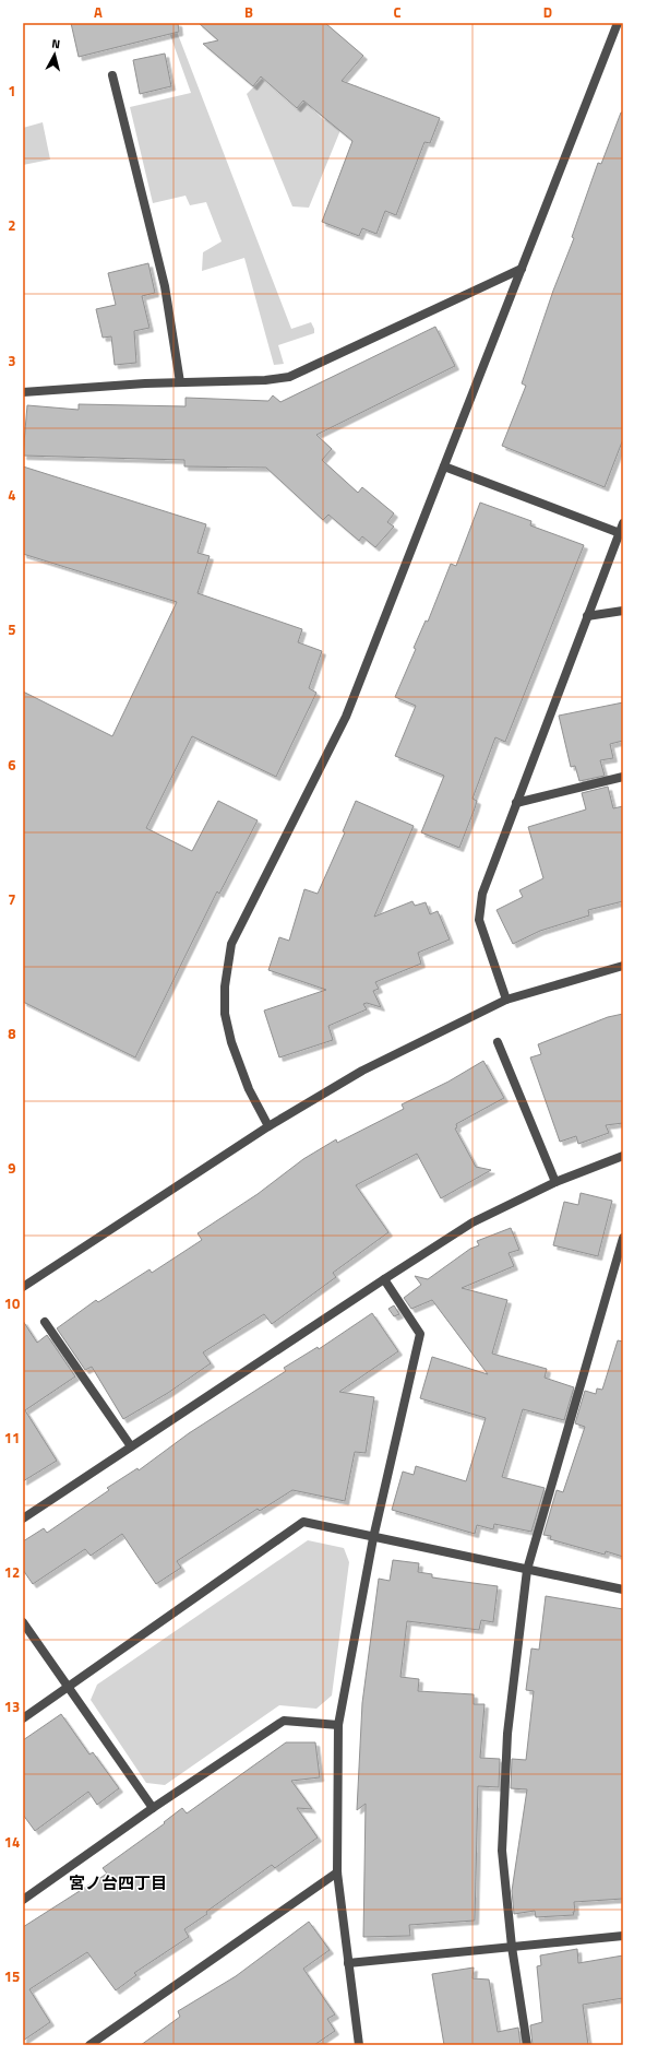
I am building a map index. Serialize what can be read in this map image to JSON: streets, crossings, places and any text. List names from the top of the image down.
{
  "districts": ["宮ノ台四丁目"],
  "north": "top",
  "grid": {
    "columns": [
      "A",
      "B",
      "C",
      "D"
    ],
    "rows": [
      "1",
      "2",
      "3",
      "4",
      "5",
      "6",
      "7",
      "8",
      "9",
      "10",
      "11",
      "12",
      "13",
      "14",
      "15"
    ]
  }
}
